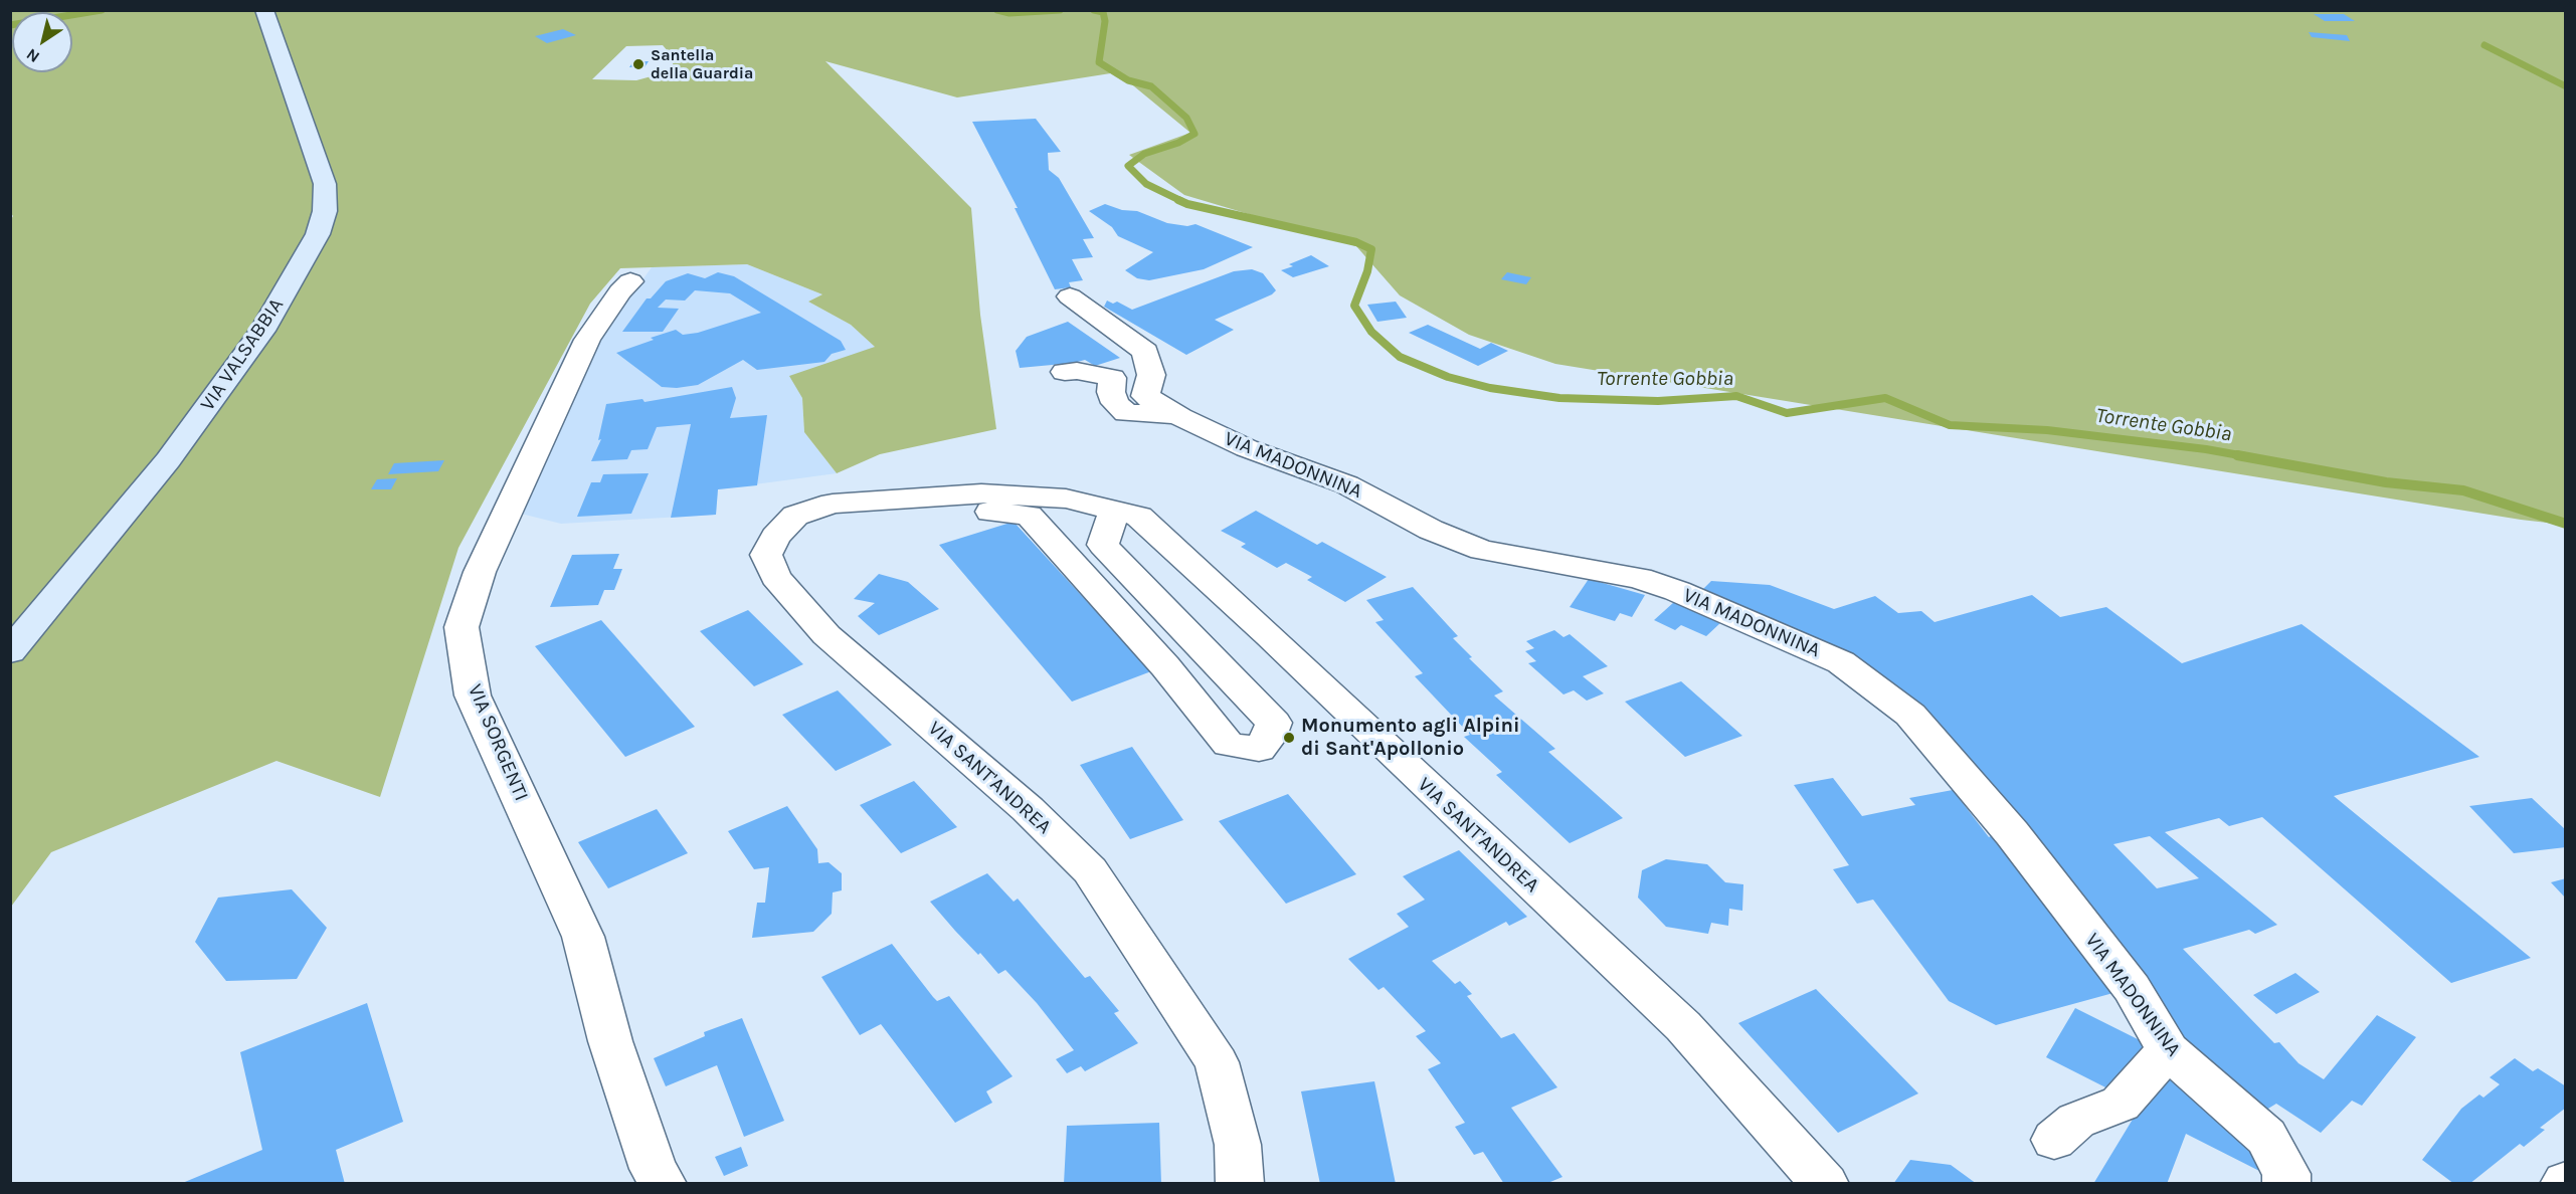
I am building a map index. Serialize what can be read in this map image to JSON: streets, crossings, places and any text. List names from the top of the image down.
{
  "streets": {
    "main road": ["VIA VALSABBIA"],
    "street": ["VIA MADONNINA", "VIA SORGENTI", "VIA SANT'ANDREA"]
  },
  "water": ["Torrente Gobbia"],
  "places": ["Santella della Guardia", "Monumento agli Alpini di Sant'Apollonio"],
  "north": "bottom left"
}
